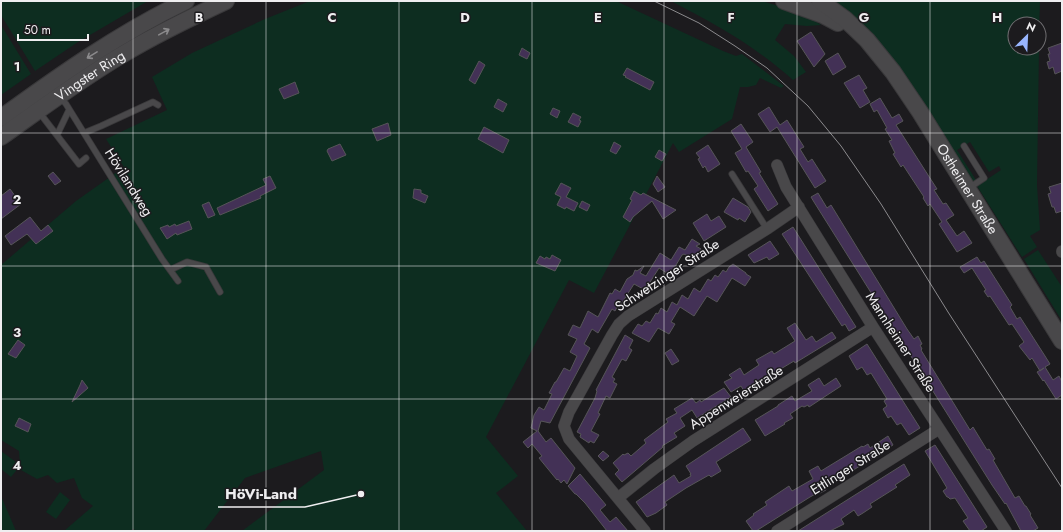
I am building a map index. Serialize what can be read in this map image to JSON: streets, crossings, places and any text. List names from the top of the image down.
{
  "streets": {
    "main road": ["Vingster Ring", "Ostheimer Straße"],
    "street": [
      "Schwetzinger Straße",
      "Mannheimer Straße",
      "Appenweierstraße",
      "Ettlinger Straße"
    ],
    "lane": ["Hövilandweg"]
  },
  "crossings": [
    ["Vingster Ring", "Hövilandweg"],
    ["Schwetzinger Straße", "Mannheimer Straße"],
    ["Schwetzinger Straße", "Appenweierstraße"],
    ["Mannheimer Straße", "Appenweierstraße"],
    ["Mannheimer Straße", "Ettlinger Straße"]
  ],
  "places": ["HöVi-Land"],
  "scale_bar": "50 m",
  "north": "top right",
  "grid": {
    "columns": [
      "B",
      "C",
      "D",
      "E",
      "F",
      "G",
      "H"
    ],
    "rows": [
      "1",
      "2",
      "3",
      "4"
    ]
  }
}
